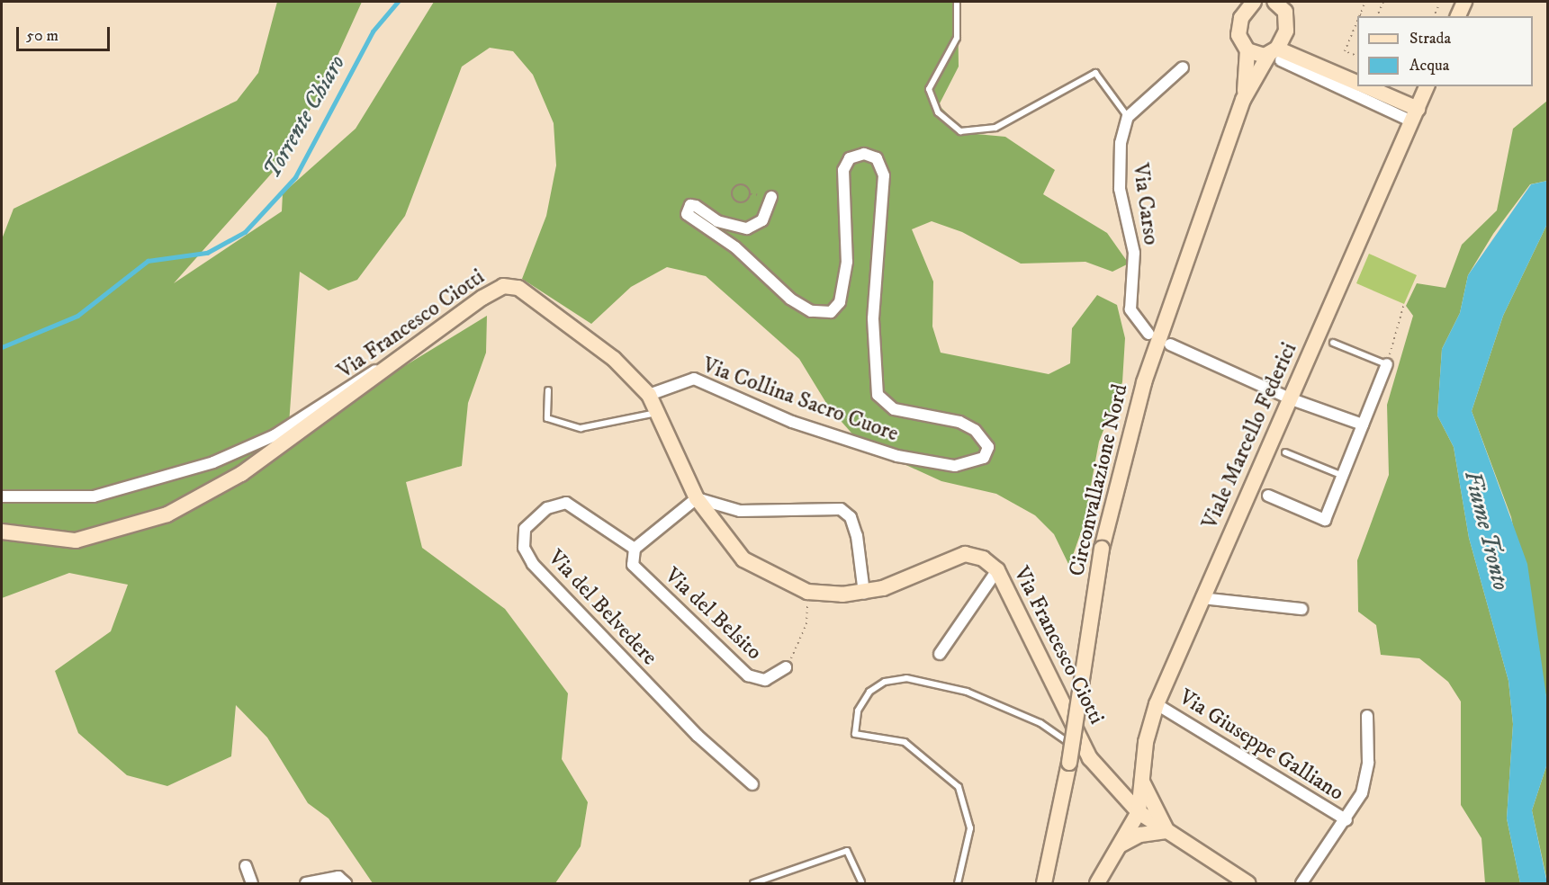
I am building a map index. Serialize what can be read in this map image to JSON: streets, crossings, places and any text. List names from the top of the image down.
{
  "streets": {
    "street": [
      "Via Carso",
      "Via Francesco Ciotti",
      "Via Collina Sacro Cuore",
      "Viale Marcello Federici",
      "Circonvallazione Nord",
      "Via del Belvedere",
      "Via del Belsito",
      "Via Giuseppe Galliano"
    ]
  },
  "crossings": [
    ["Via Francesco Ciotti", "Via Collina Sacro Cuore"],
    ["Via Francesco Ciotti", "Viale Marcello Federici"],
    ["Viale Marcello Federici", "Via Giuseppe Galliano"],
    ["Via del Belvedere", "Via del Belsito"]
  ],
  "water": ["Torrente Chiaro", "Fiume Tronto"],
  "legend": ["Strada", "Acqua"],
  "scale_bar": "50 m"
}
